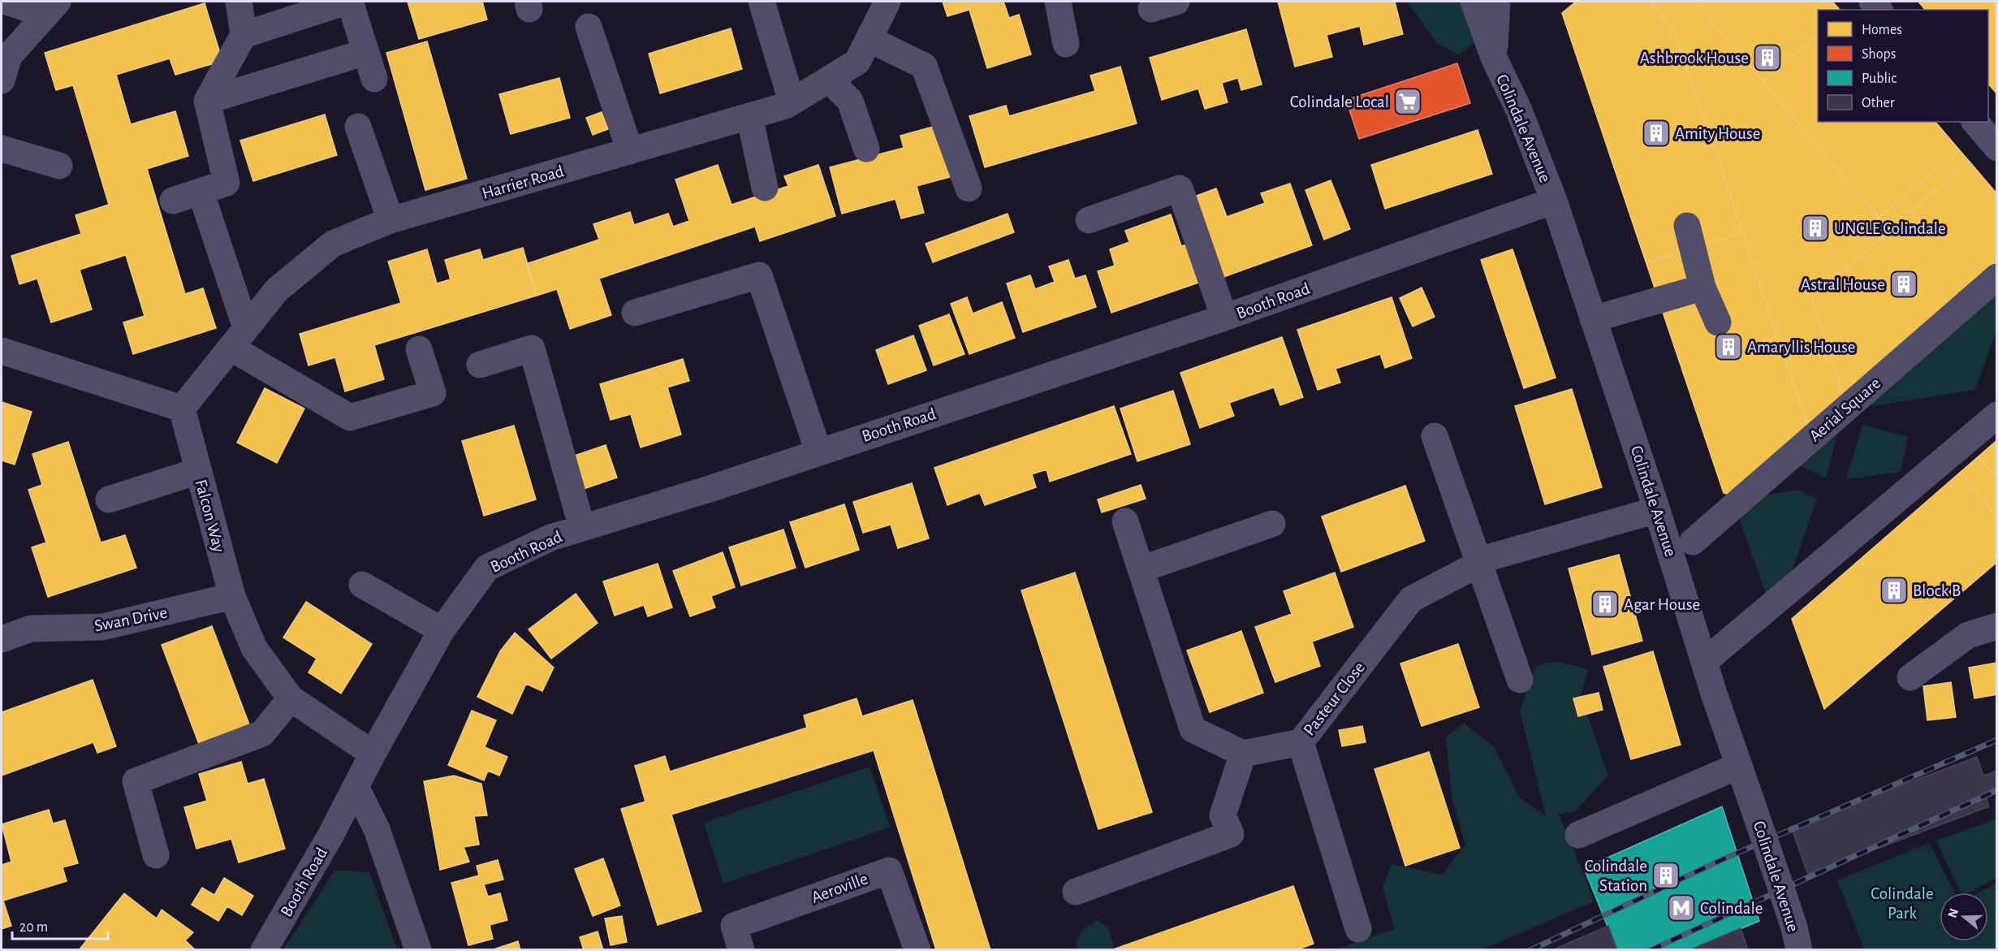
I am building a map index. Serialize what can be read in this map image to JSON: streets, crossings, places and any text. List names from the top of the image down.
{
  "streets": {
    "street": [
      "Colindale Avenue",
      "Harrier Road",
      "Booth Road",
      "Aerial Square",
      "Falcon Way",
      "Swan Drive",
      "Pasteur Close",
      "Aeroville"
    ]
  },
  "crossings": [
    ["Colindale Avenue", "Booth Road"],
    ["Colindale Avenue", "Pasteur Close"],
    ["Harrier Road", "Falcon Way"],
    ["Booth Road", "Falcon Way"],
    ["Falcon Way", "Swan Drive"]
  ],
  "parks": ["Colindale Park"],
  "places": {
    "building": [
      "Ashbrook House",
      "Amity House",
      "UNCLE Colindale",
      "Astral House",
      "Amaryllis House",
      "Block B",
      "Agar House",
      "Colindale Station"
    ],
    "supermarket": ["Colindale Local"],
    "metro station": ["Colindale"]
  },
  "legend": [
    "Homes",
    "Shops",
    "Public",
    "Other"
  ],
  "scale_bar": "20 m",
  "north": "left"
}
